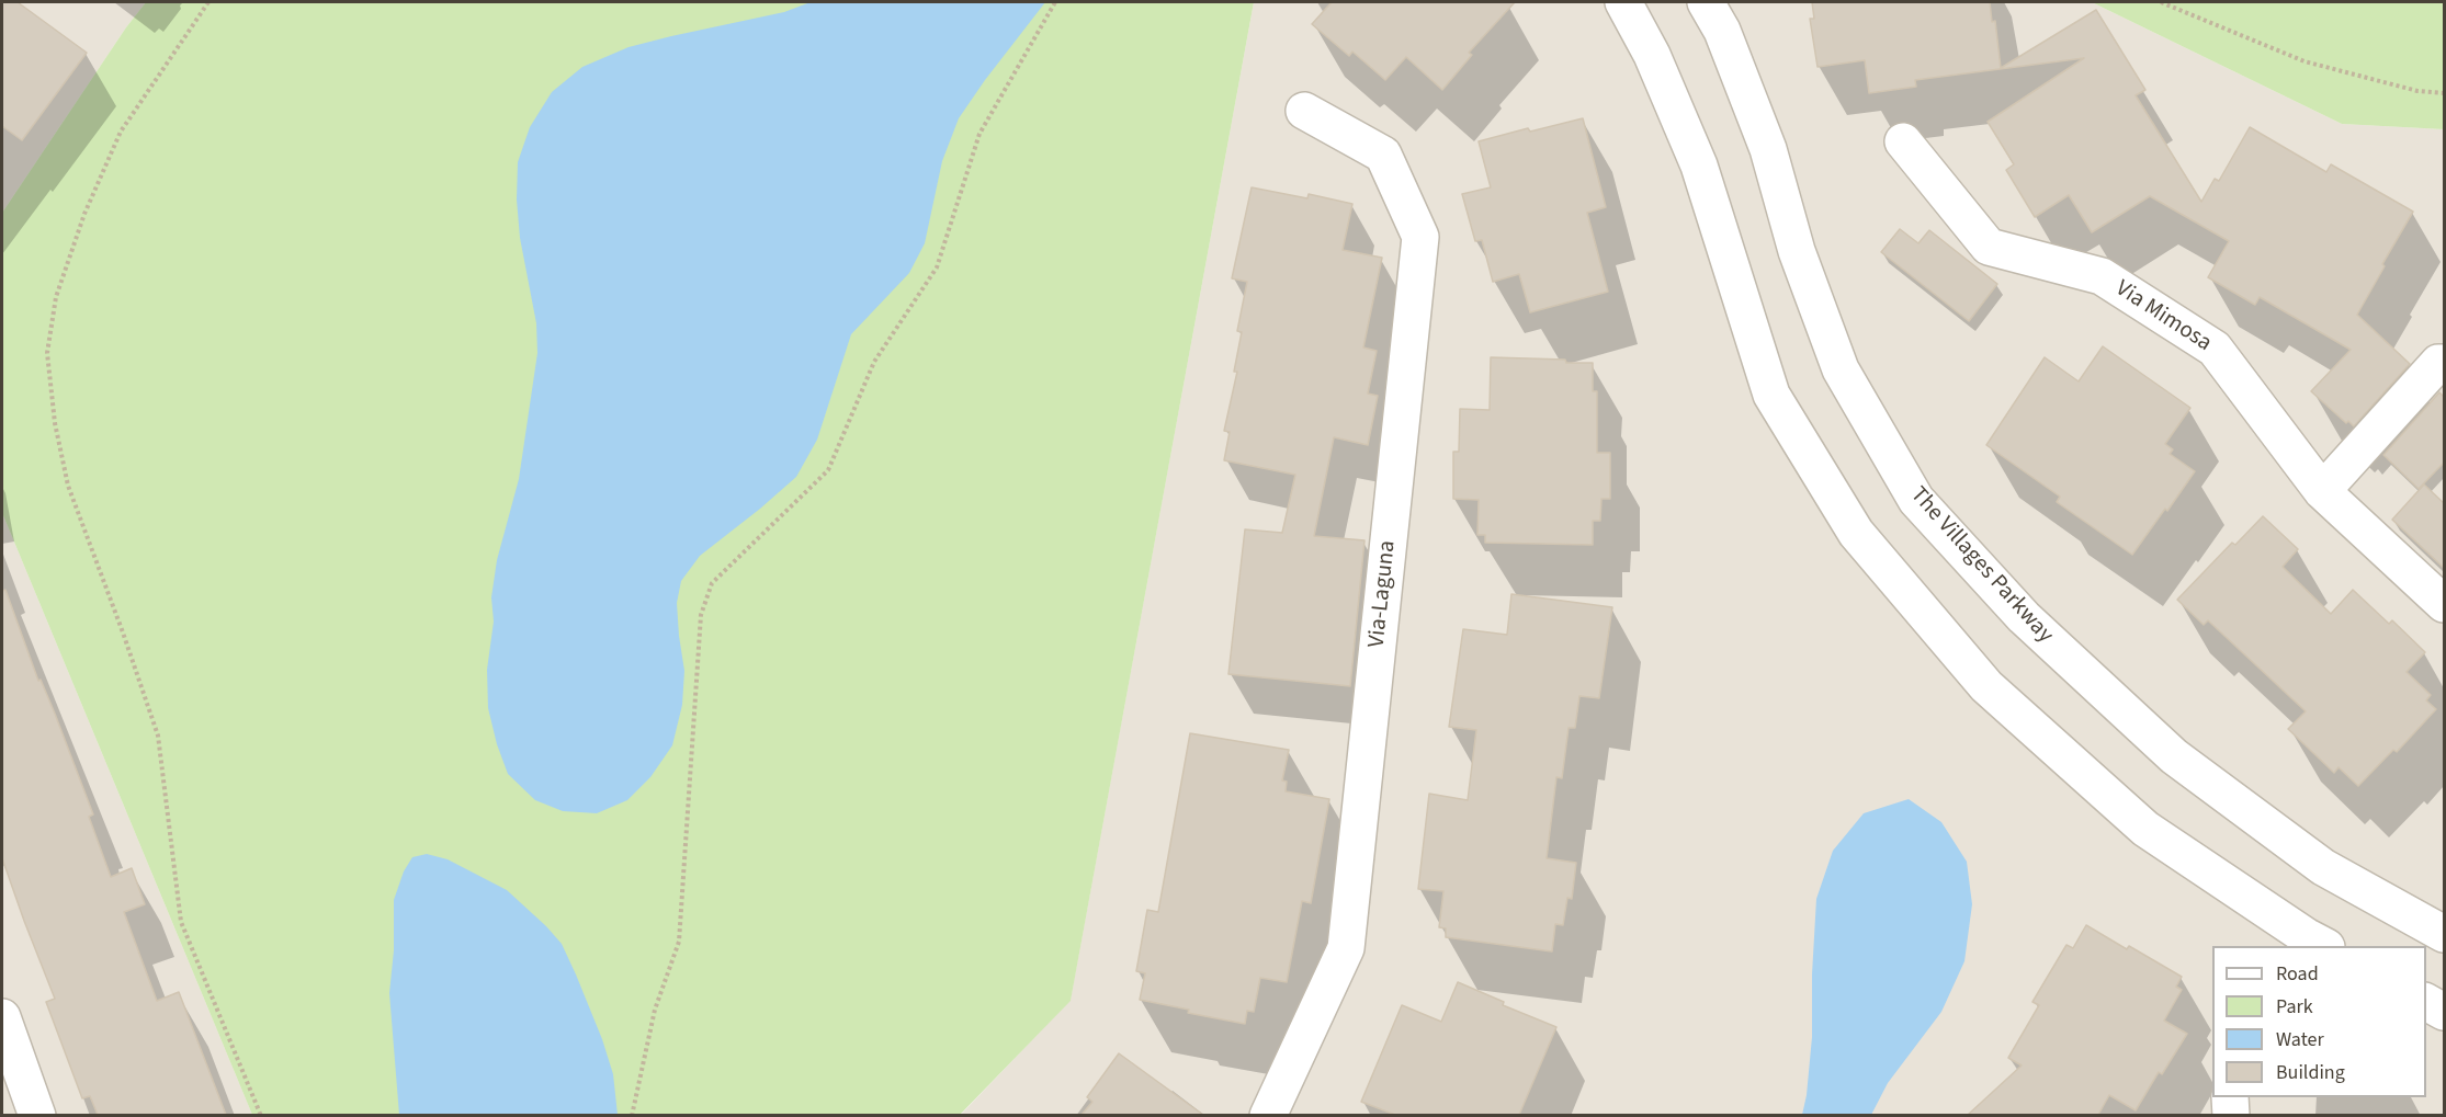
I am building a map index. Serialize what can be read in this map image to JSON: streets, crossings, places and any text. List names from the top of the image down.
{
  "streets": {
    "street": ["Via Mimosa", "The Villages Parkway", "Via-Laguna"]
  },
  "legend": [
    "Road",
    "Park",
    "Water",
    "Building"
  ]
}
